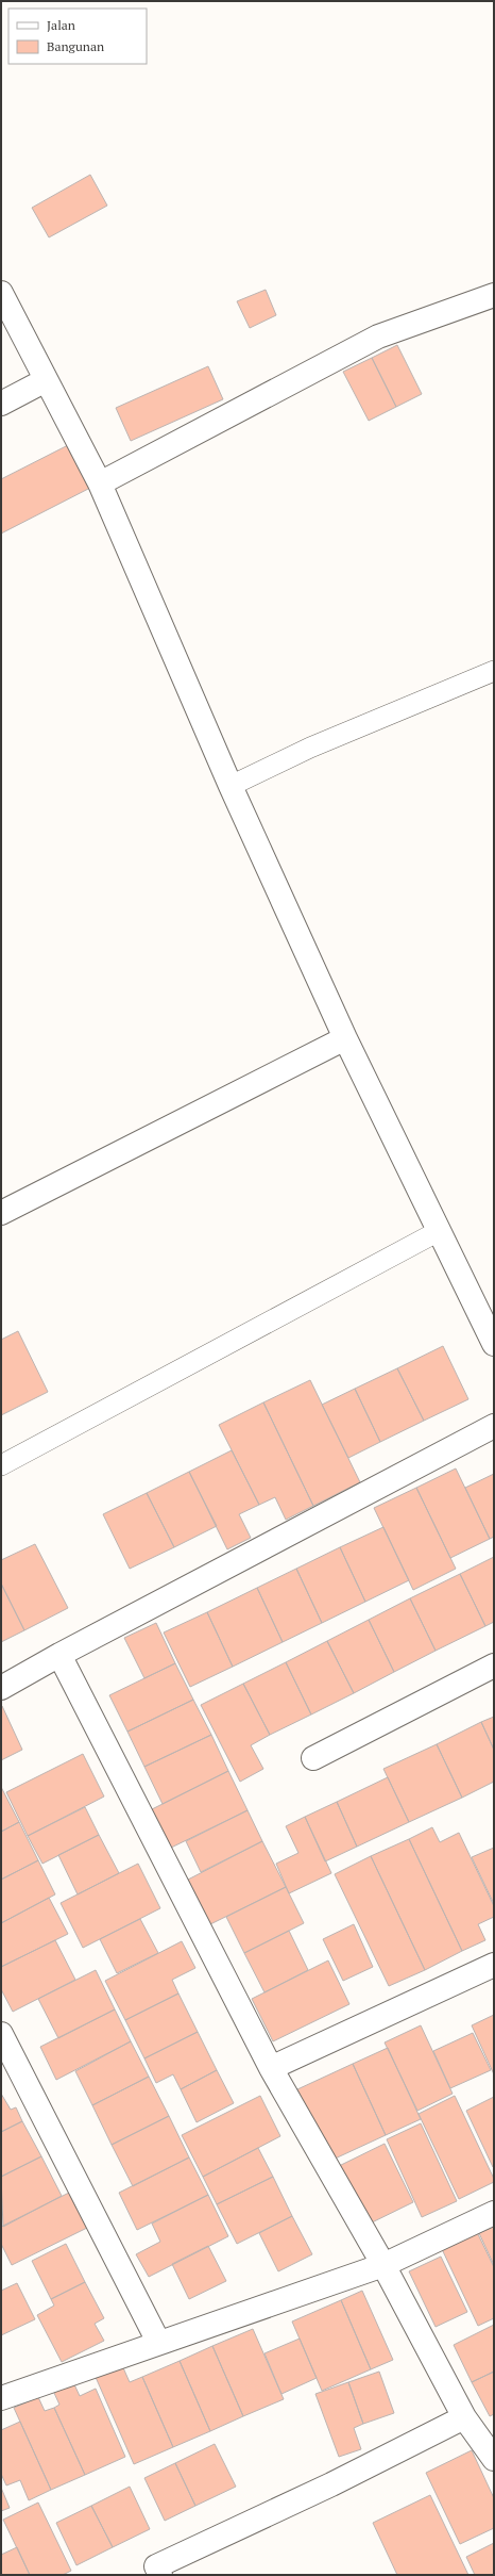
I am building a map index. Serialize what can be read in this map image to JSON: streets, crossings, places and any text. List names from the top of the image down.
{
  "legend": ["Jalan", "Bangunan"]
}
